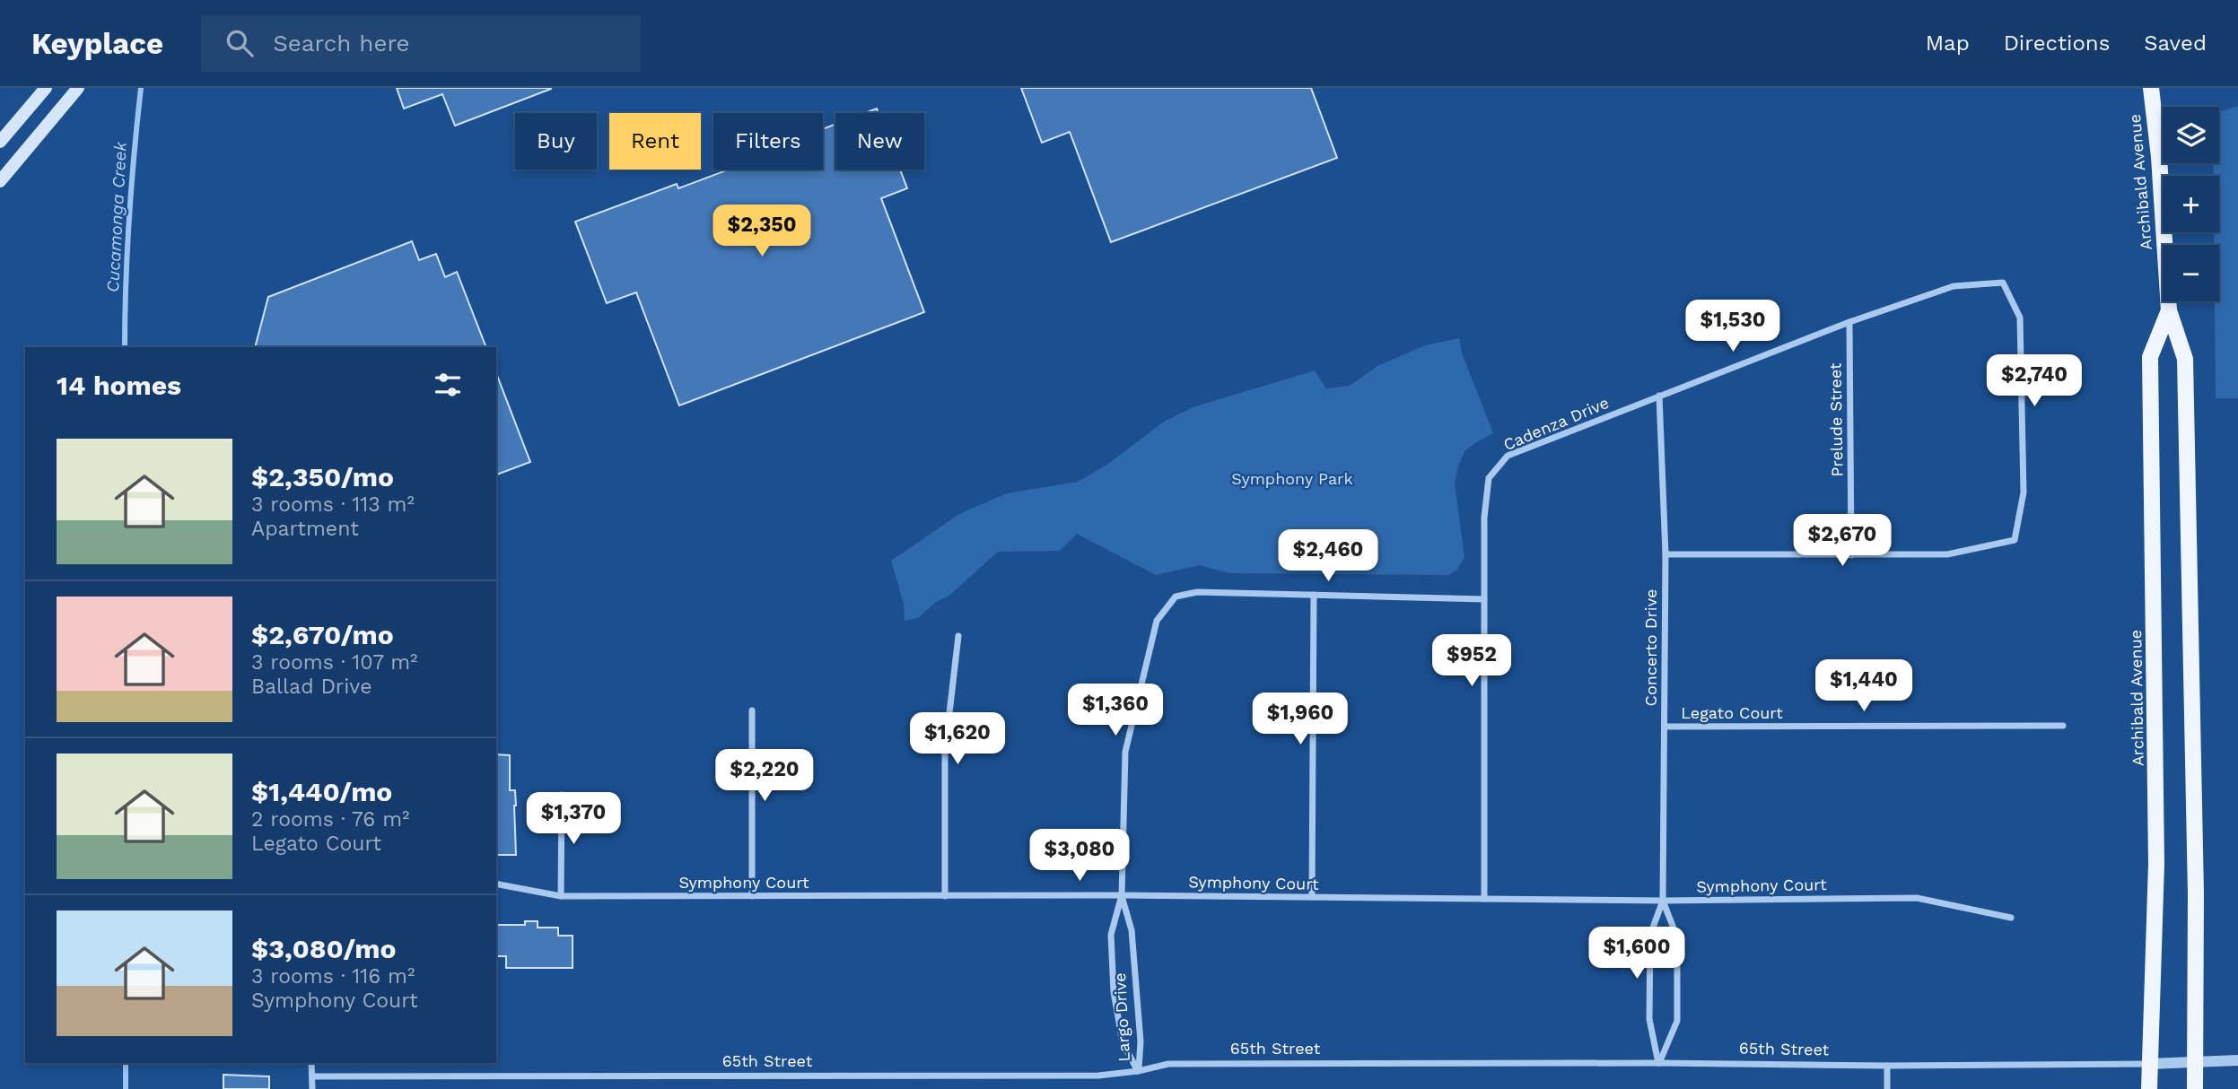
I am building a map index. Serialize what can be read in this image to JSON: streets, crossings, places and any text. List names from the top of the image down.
{
  "streets": {
    "main road": ["Archibald Avenue"],
    "street": [
      "Prelude Street",
      "Cadenza Drive",
      "Concerto Drive",
      "Legato Court",
      "Symphony Court",
      "Largo Drive",
      "65th Street"
    ]
  },
  "crossings": [
    ["Archibald Avenue", "65th Street"],
    ["Prelude Street", "Cadenza Drive"],
    ["Cadenza Drive", "Concerto Drive"],
    ["Cadenza Drive", "Symphony Court"],
    ["Cadenza Drive", "Largo Drive"],
    ["Concerto Drive", "Legato Court"],
    ["Concerto Drive", "Symphony Court"],
    ["Concerto Drive", "65th Street"],
    ["Symphony Court", "Largo Drive"],
    ["Largo Drive", "65th Street"]
  ],
  "water": ["Cucamonga Creek"],
  "parks": ["Symphony Park"],
  "page": {
    "header": "Keyplace",
    "search": "Search here",
    "nav": ["Map", "Directions", "Saved"],
    "map_buttons": ["+", "−"],
    "chip": [
      "Buy",
      "Rent",
      "Filters",
      "New"
    ],
    "price": [
      "$2,350",
      "$1,530",
      "$2,740",
      "$2,670",
      "$2,460",
      "$952",
      "$1,440",
      "$1,360",
      "$1,960",
      "$1,620",
      "$2,220",
      "$1,370",
      "$3,080",
      "$1,600"
    ],
    "heading": "14 homes",
    "list": [
      {
        "name": "$2,350/mo",
        "note": "3 rooms · 113 m² · Apartment"
      },
      {
        "name": "$2,670/mo",
        "note": "3 rooms · 107 m² · Ballad Drive"
      },
      {
        "name": "$1,440/mo",
        "note": "2 rooms · 76 m² · Legato Court"
      },
      {
        "name": "$3,080/mo",
        "note": "3 rooms · 116 m² · Symphony Court"
      }
    ]
  }
}
